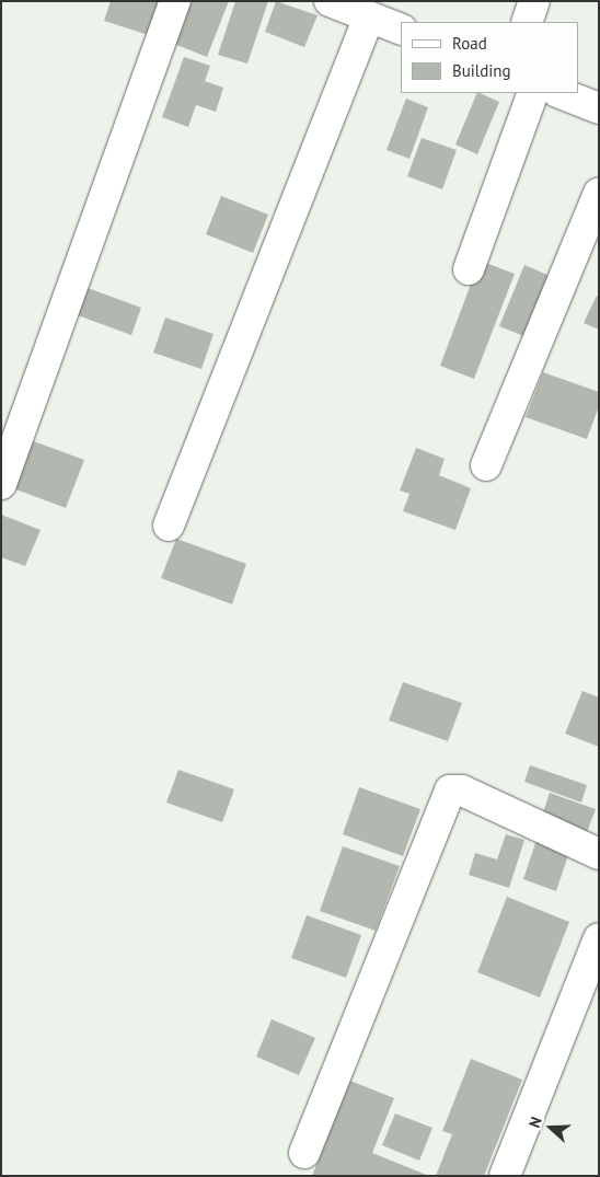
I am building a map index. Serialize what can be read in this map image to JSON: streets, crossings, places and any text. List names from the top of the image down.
{
  "legend": ["Road", "Building"],
  "north": "left"
}
